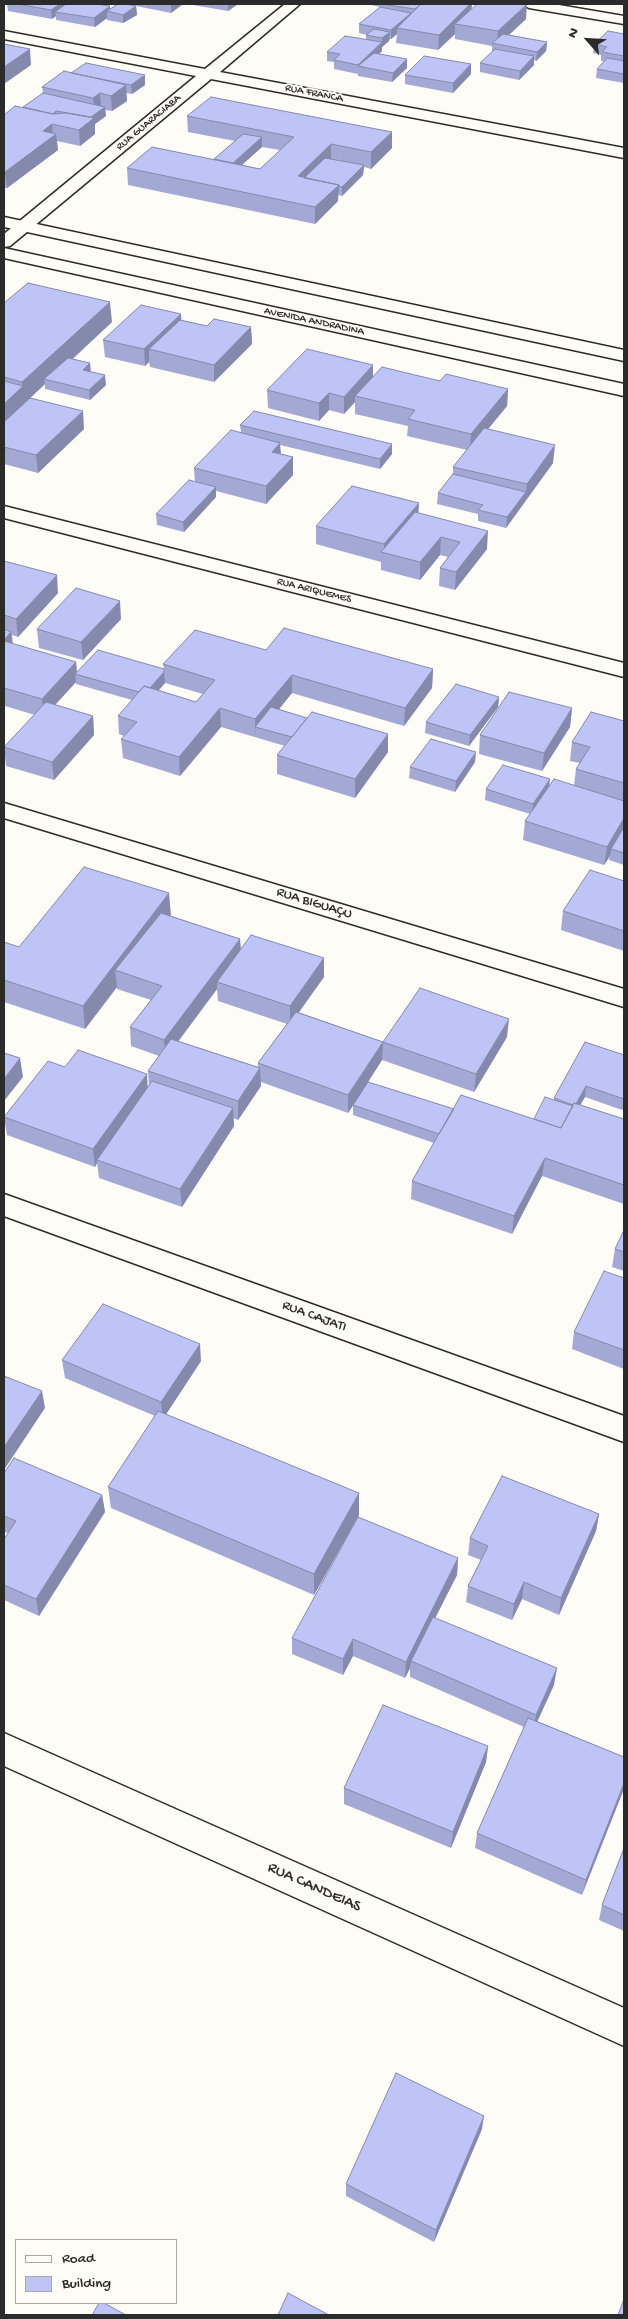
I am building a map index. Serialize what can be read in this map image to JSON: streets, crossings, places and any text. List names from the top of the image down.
{
  "streets": {
    "street": [
      "RUA FRANCA",
      "RUA GUARACIABA",
      "AVENIDA ANDRADINA",
      "RUA ARIQUEMES",
      "RUA BIGUAÇU",
      "RUA CAJATI",
      "RUA CANDEIAS"
    ]
  },
  "crossings": [
    ["RUA FRANCA", "RUA GUARACIABA"]
  ],
  "legend": ["Road", "Building"],
  "north": "top left"
}
